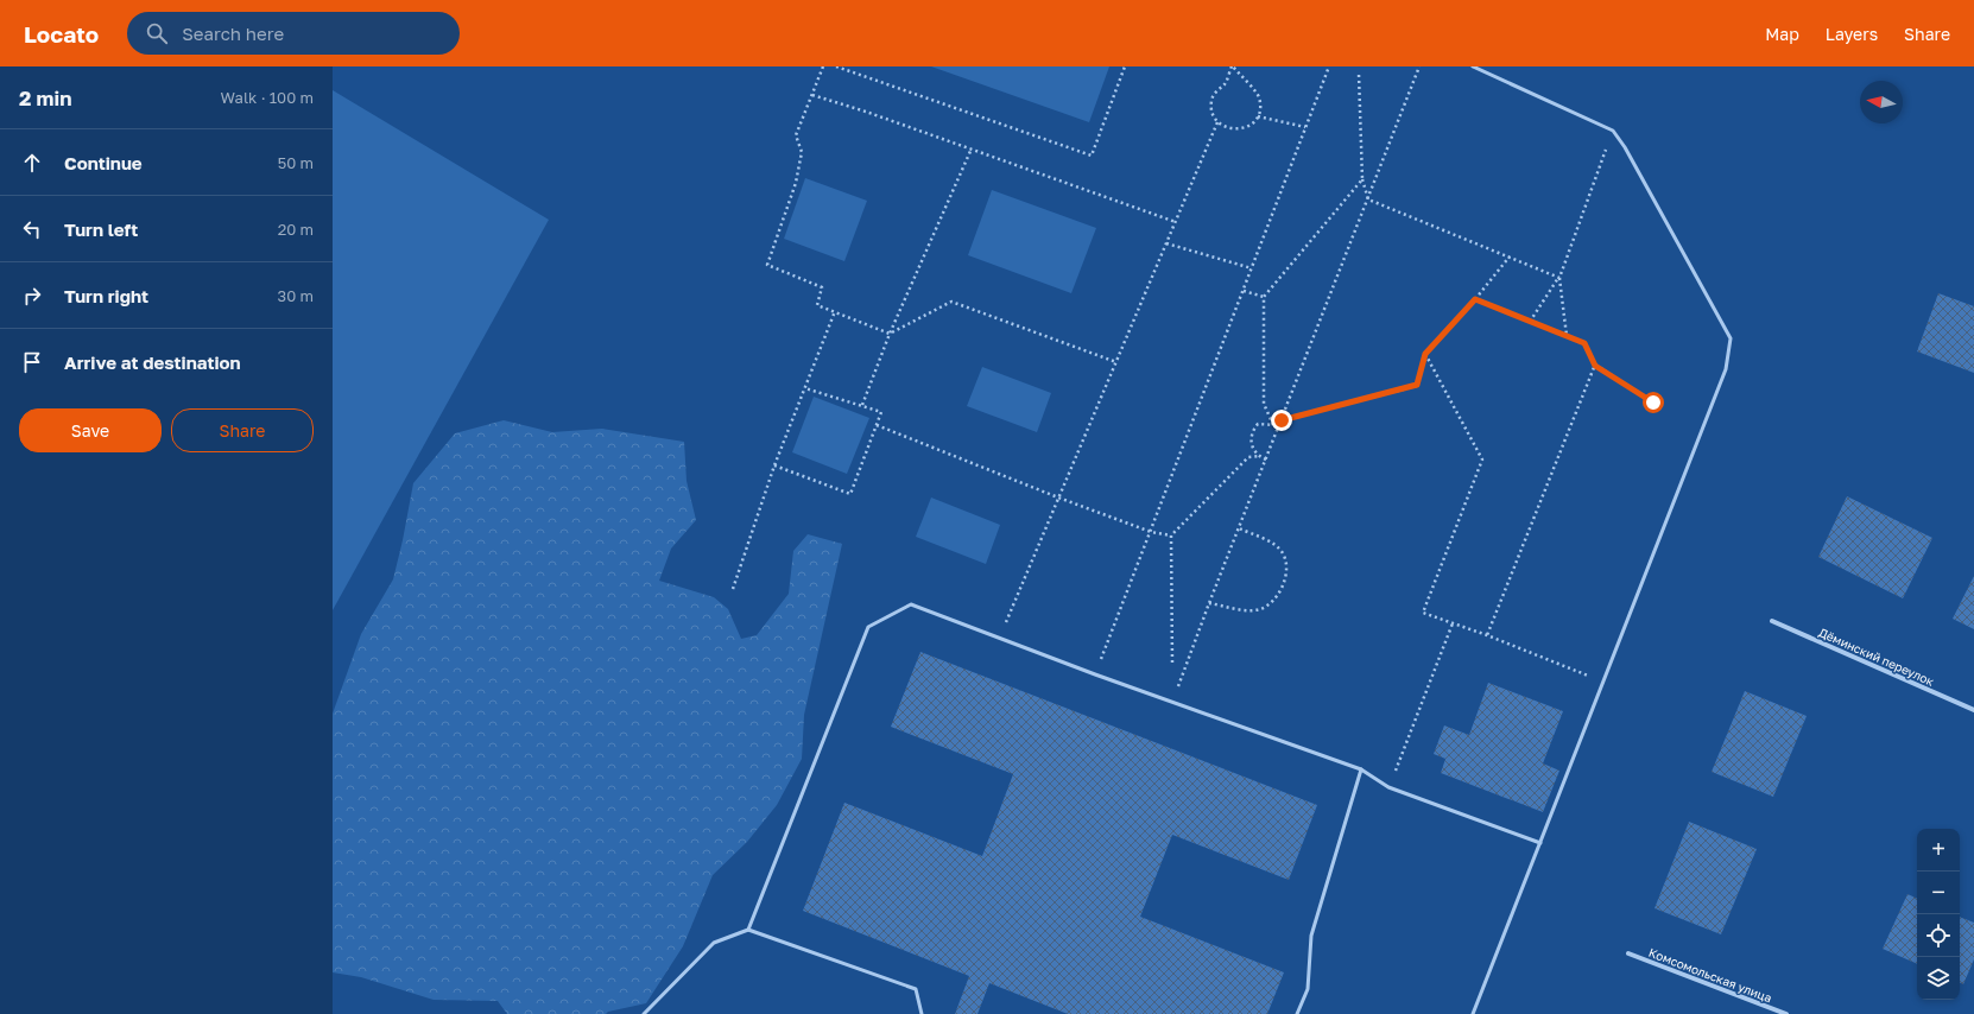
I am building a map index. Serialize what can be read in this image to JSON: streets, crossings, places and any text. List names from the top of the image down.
{
  "streets": {
    "street": ["Дёминский переулок", "Комсомольская улица"]
  },
  "north": "left",
  "page": {
    "header": "Locato",
    "search": "Search here",
    "nav": ["Map", "Layers", "Share"],
    "heading": ["2 min", "Walk · 100 m"],
    "list": [
      ["Continue", "50 m"],
      ["Turn left", "20 m"],
      ["Turn right", "30 m"],
      "Arrive at destination"
    ],
    "buttons": ["Save", "Share"],
    "map_buttons": ["+", "−"]
  }
}
